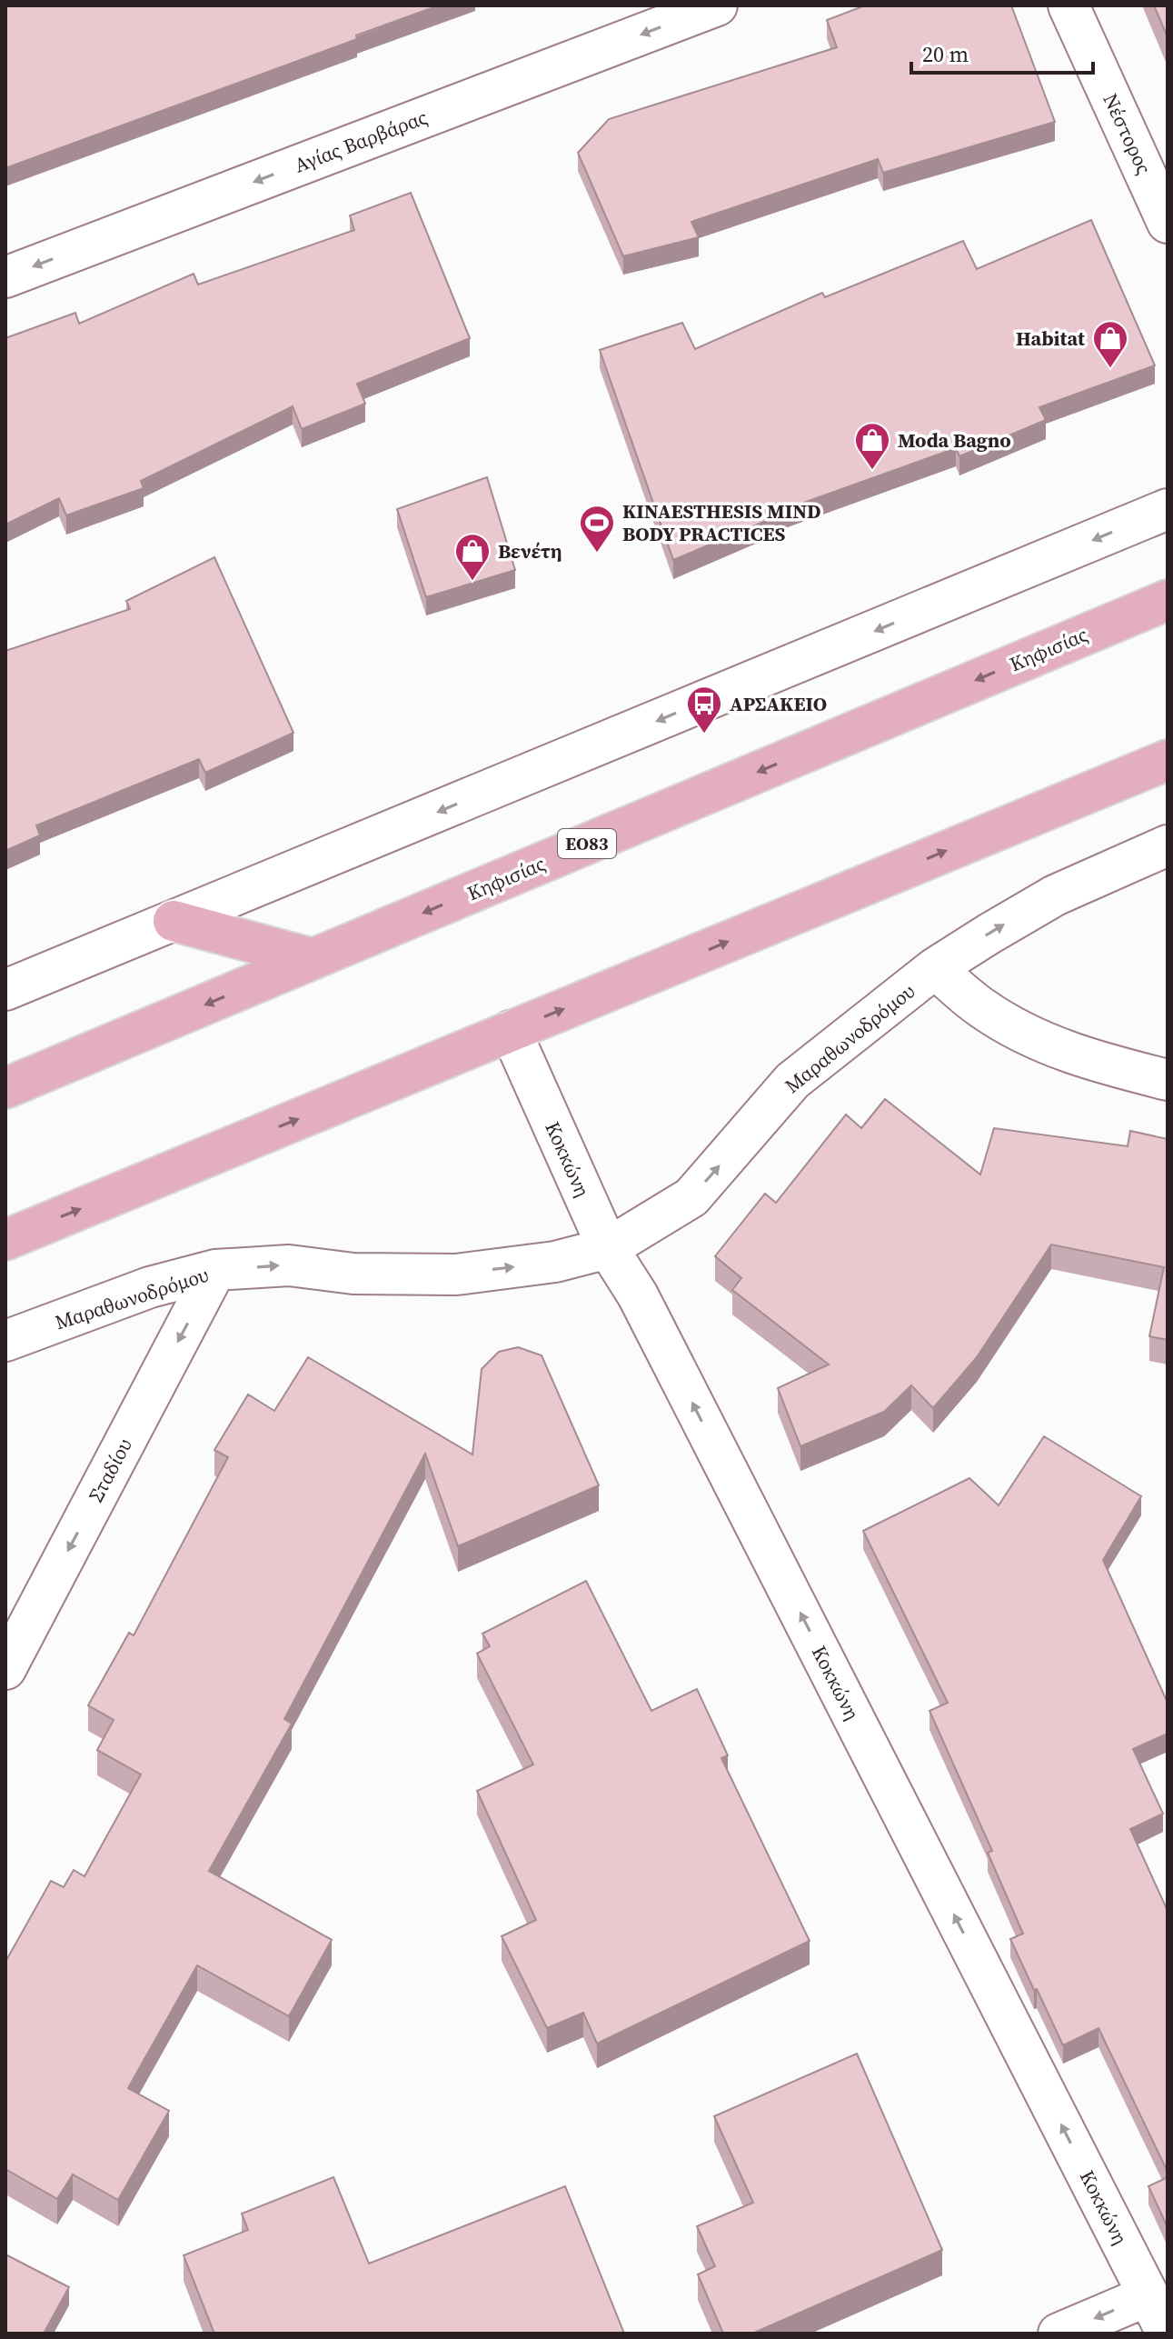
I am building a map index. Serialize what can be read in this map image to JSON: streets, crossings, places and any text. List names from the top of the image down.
{
  "streets": {
    "main road": ["Κηφισίας", "ΕΟ83"],
    "street": [
      "Νέστορος",
      "Αγίας Βαρβάρας",
      "Μαραθωνοδρόμου",
      "Κοκκώνη",
      "Σταδίου"
    ]
  },
  "crossings": [
    ["Μαραθωνοδρόμου", "Κοκκώνη"],
    ["Μαραθωνοδρόμου", "Σταδίου"]
  ],
  "one_way": ["Αγίας Βαρβάρας", "Κοκκώνη", "Σταδίου"],
  "places": {
    "shop": ["Habitat", "Moda Bagno", "Βενέτη"],
    "sports": ["KINAESTHESIS MIND BODY PRACTICES"],
    "bus stop": ["ΑΡΣΑΚΕΙΟ"]
  },
  "scale_bar": "20 m"
}
